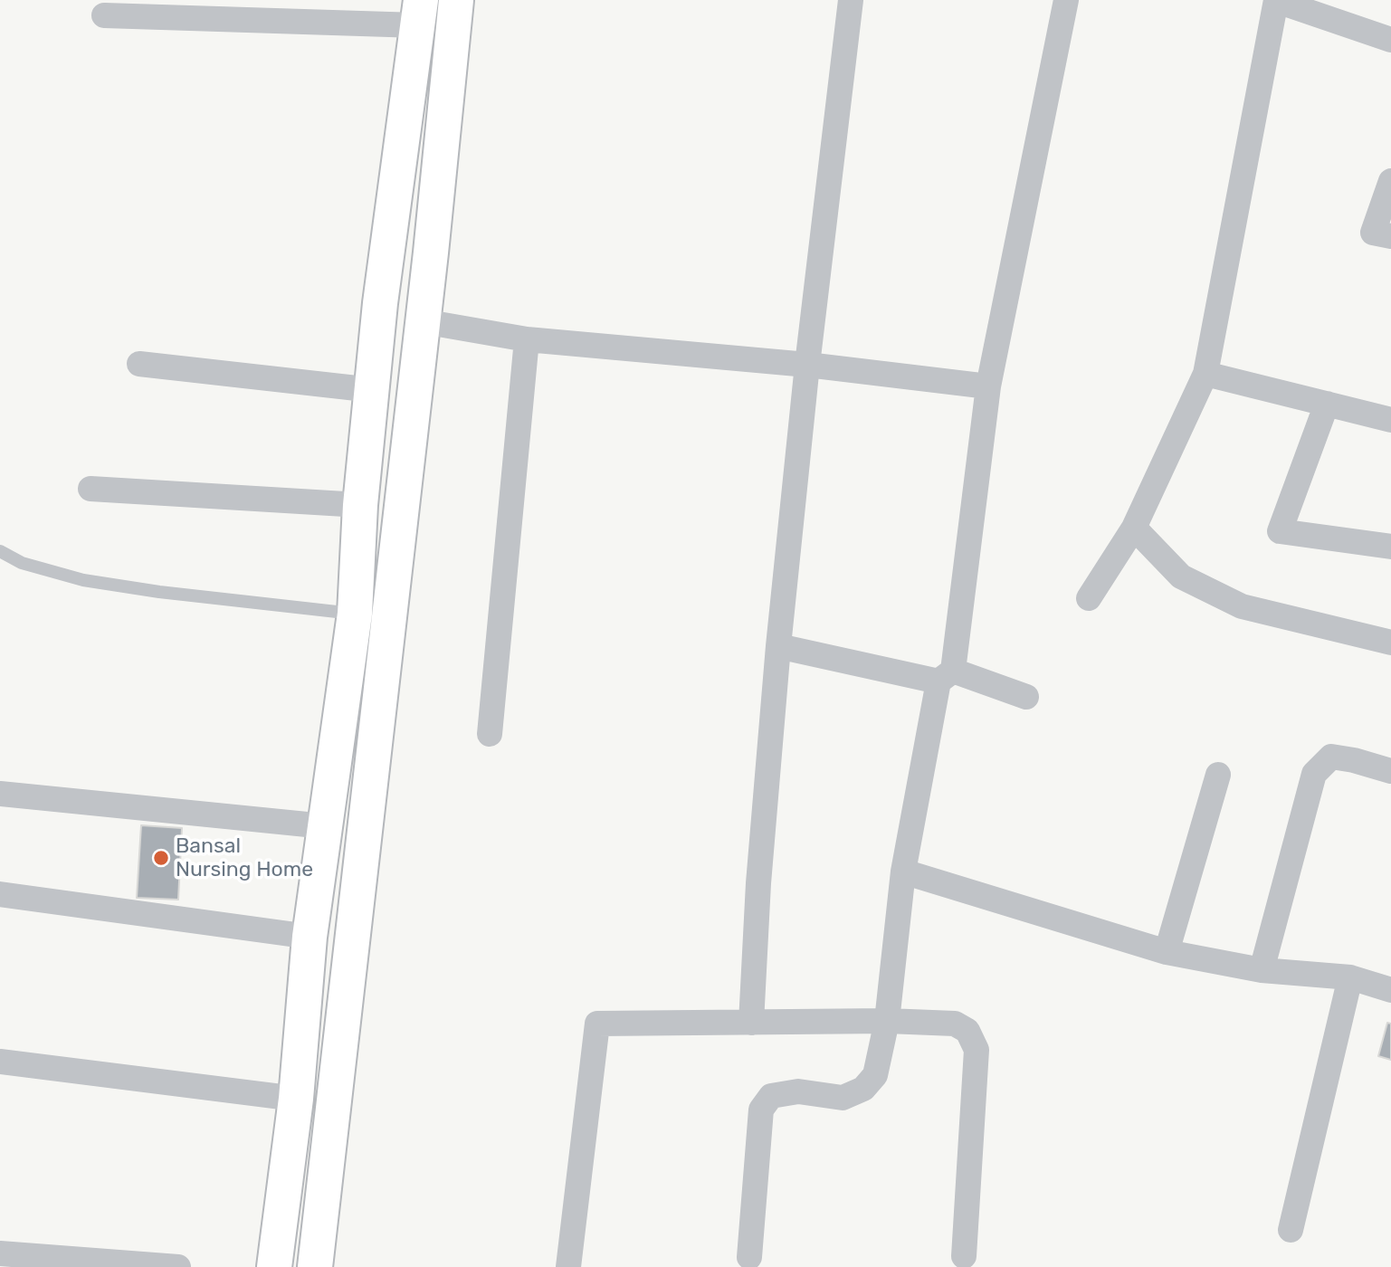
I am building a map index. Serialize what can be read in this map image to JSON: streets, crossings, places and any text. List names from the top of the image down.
{
  "places": ["Bansal Nursing Home"]
}
